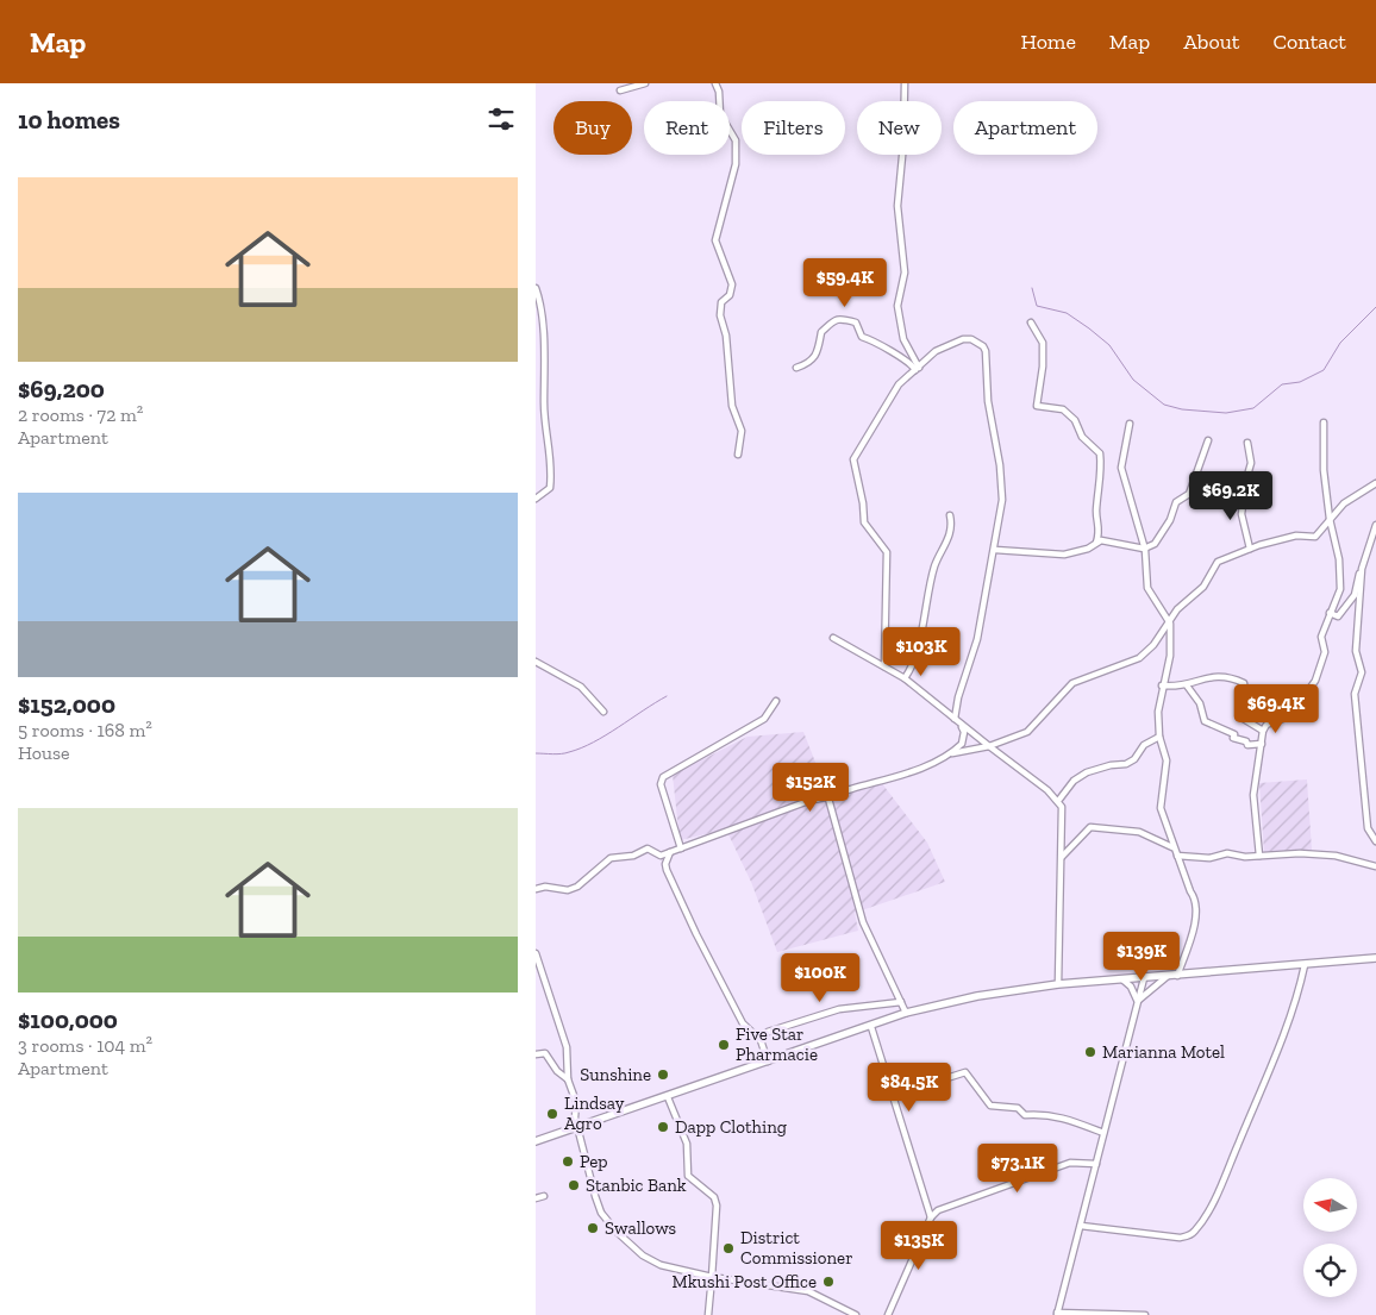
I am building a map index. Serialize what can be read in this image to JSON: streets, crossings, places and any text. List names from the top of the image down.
{
  "places": [
    "Five Star Pharmacie",
    "Marianna Motel",
    "Sunshine",
    "Lindsay Agro",
    "Dapp Clothing",
    "Pep",
    "Stanbic Bank",
    "Swallows",
    "District Commissioner",
    "Mkushi Post Office"
  ],
  "north": "left",
  "page": {
    "header": "Map",
    "nav": [
      "Home",
      "Map",
      "About",
      "Contact"
    ],
    "heading": "10 homes",
    "chip": [
      "Buy",
      "Rent",
      "Filters",
      "New",
      "Apartment"
    ],
    "list": [
      {
        "name": "$69,200",
        "note": "2 rooms · 72 m² · Apartment"
      },
      {
        "name": "$152,000",
        "note": "5 rooms · 168 m² · House"
      },
      {
        "name": "$100,000",
        "note": "3 rooms · 104 m² · Apartment"
      }
    ],
    "price": [
      "$59.4K",
      "$69.2K",
      "$103K",
      "$69.4K",
      "$152K",
      "$139K",
      "$100K",
      "$84.5K",
      "$73.1K",
      "$135K"
    ]
  }
}
